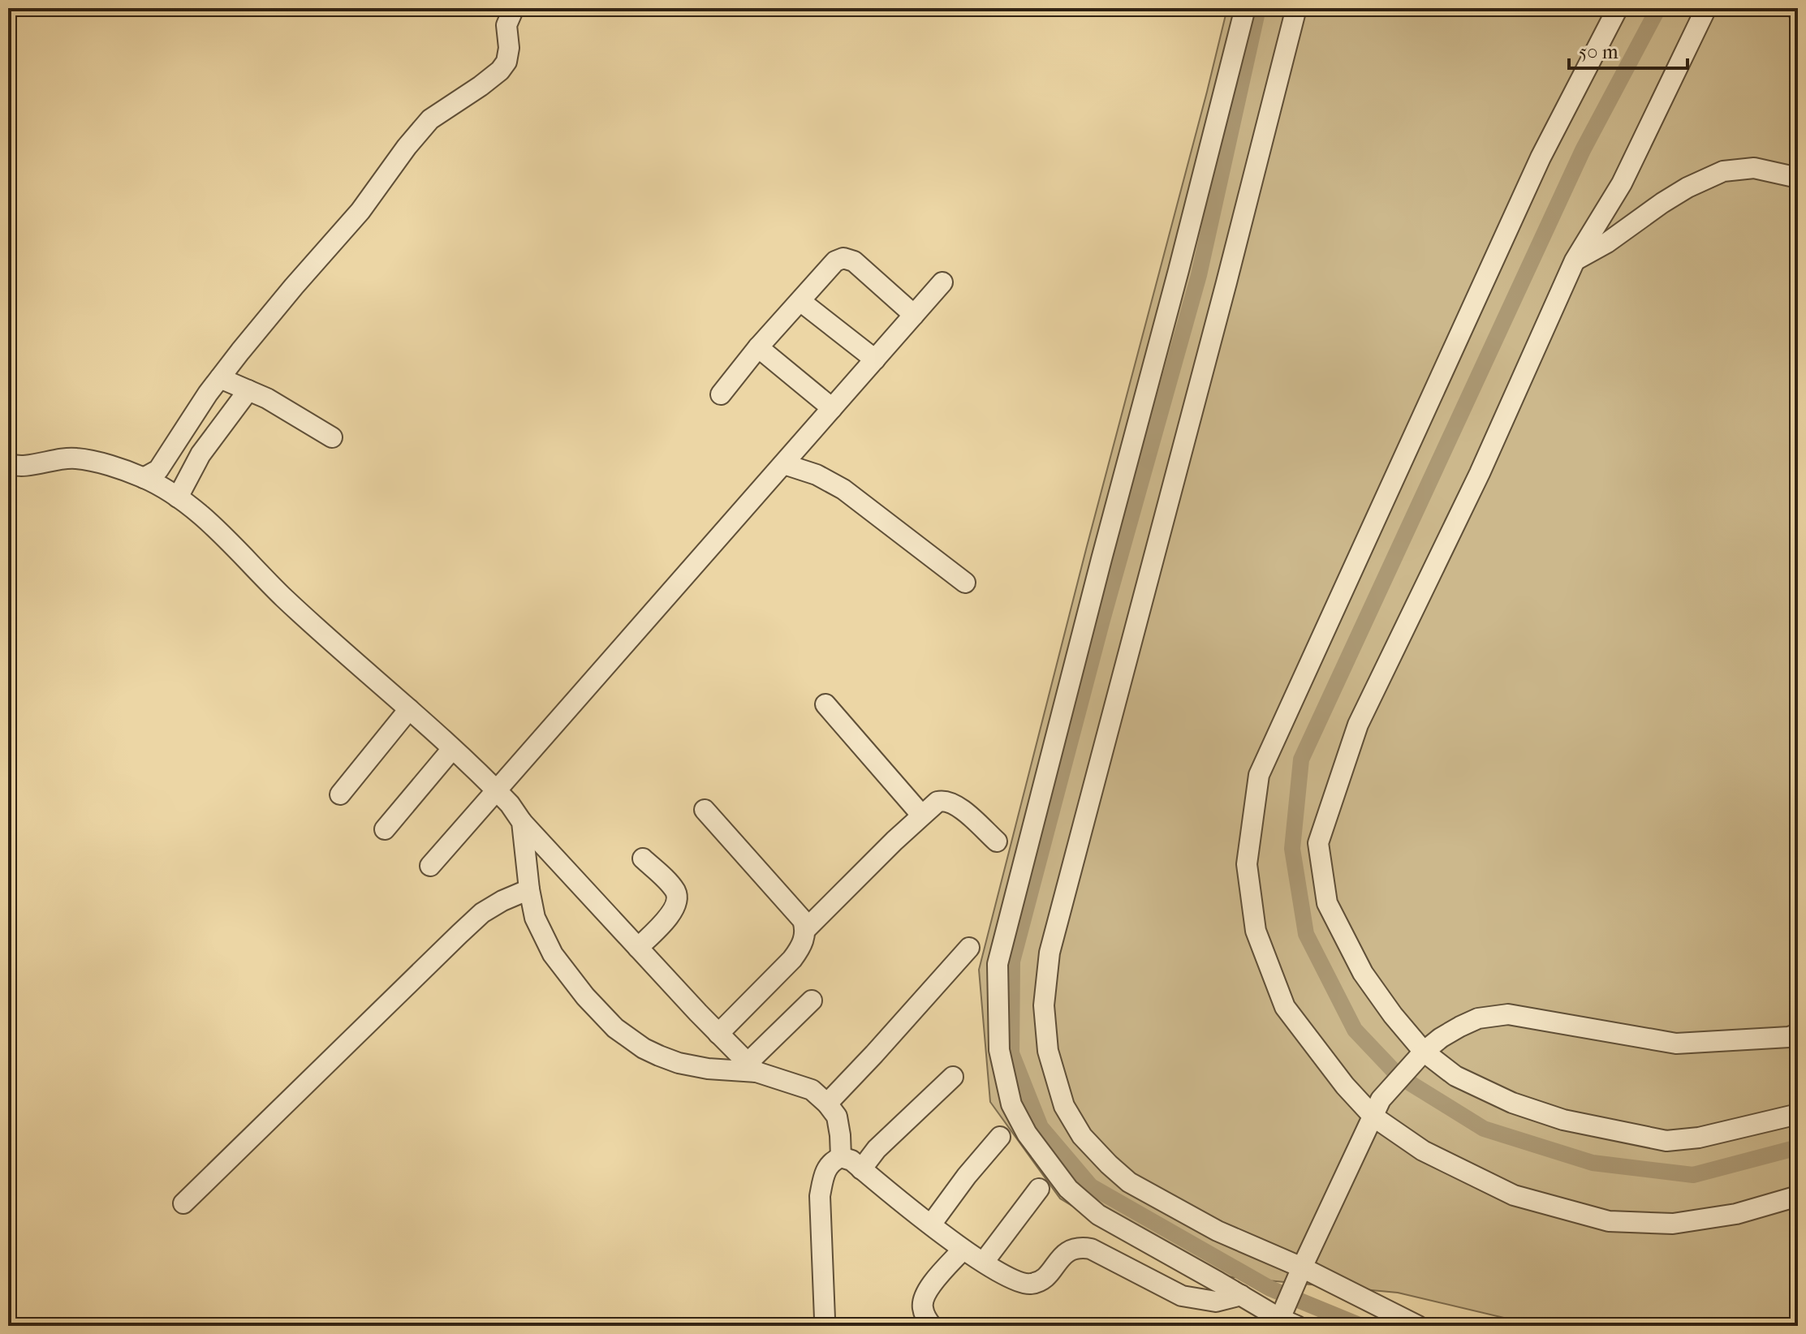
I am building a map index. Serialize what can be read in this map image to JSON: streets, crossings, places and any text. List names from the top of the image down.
{
  "scale_bar": "50 m"
}
